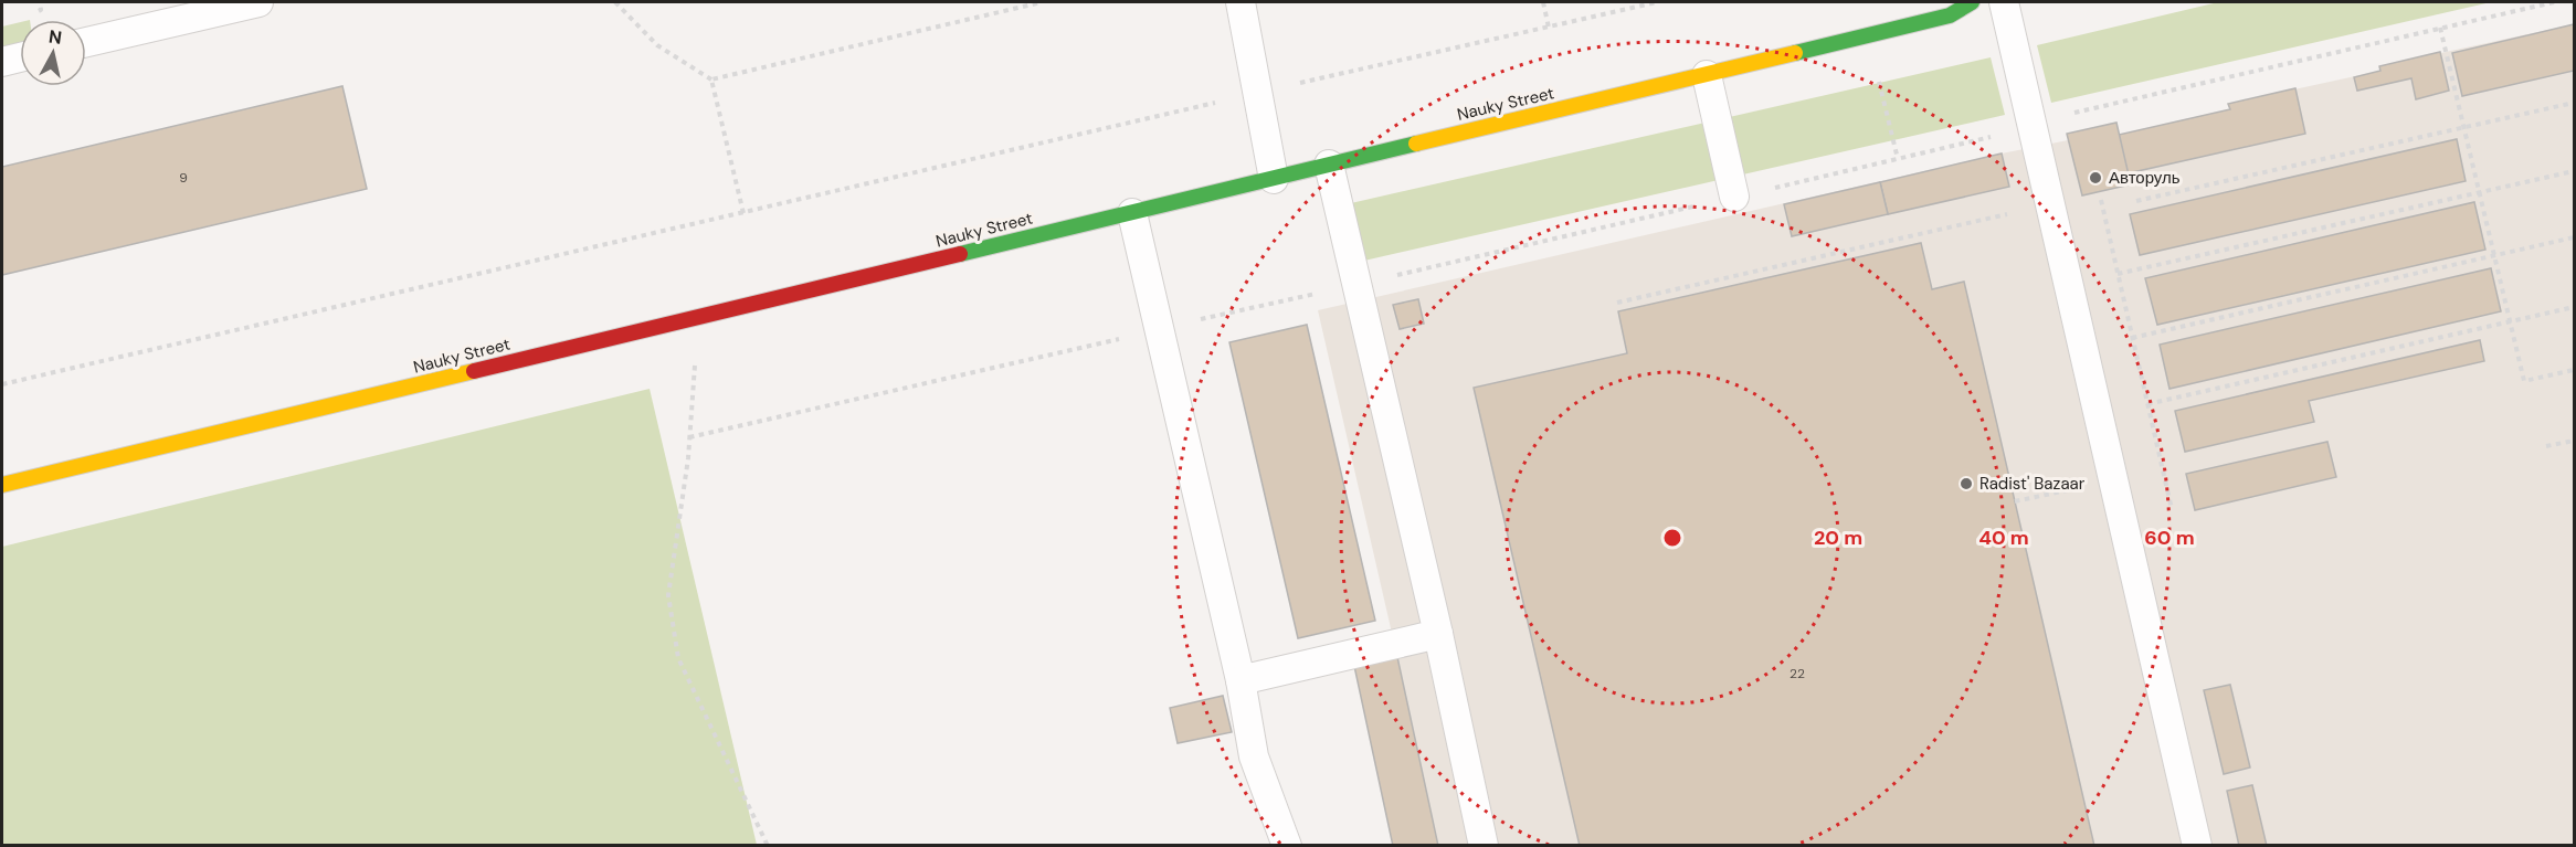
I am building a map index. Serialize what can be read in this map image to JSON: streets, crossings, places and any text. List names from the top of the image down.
{
  "streets": {
    "street": ["Nauky Street"]
  },
  "places": ["Авторуль", "Radist' Bazaar"],
  "house_numbers": ["9", "22"],
  "north": "top",
  "rings": ["20 m", "40 m", "60 m"]
}
